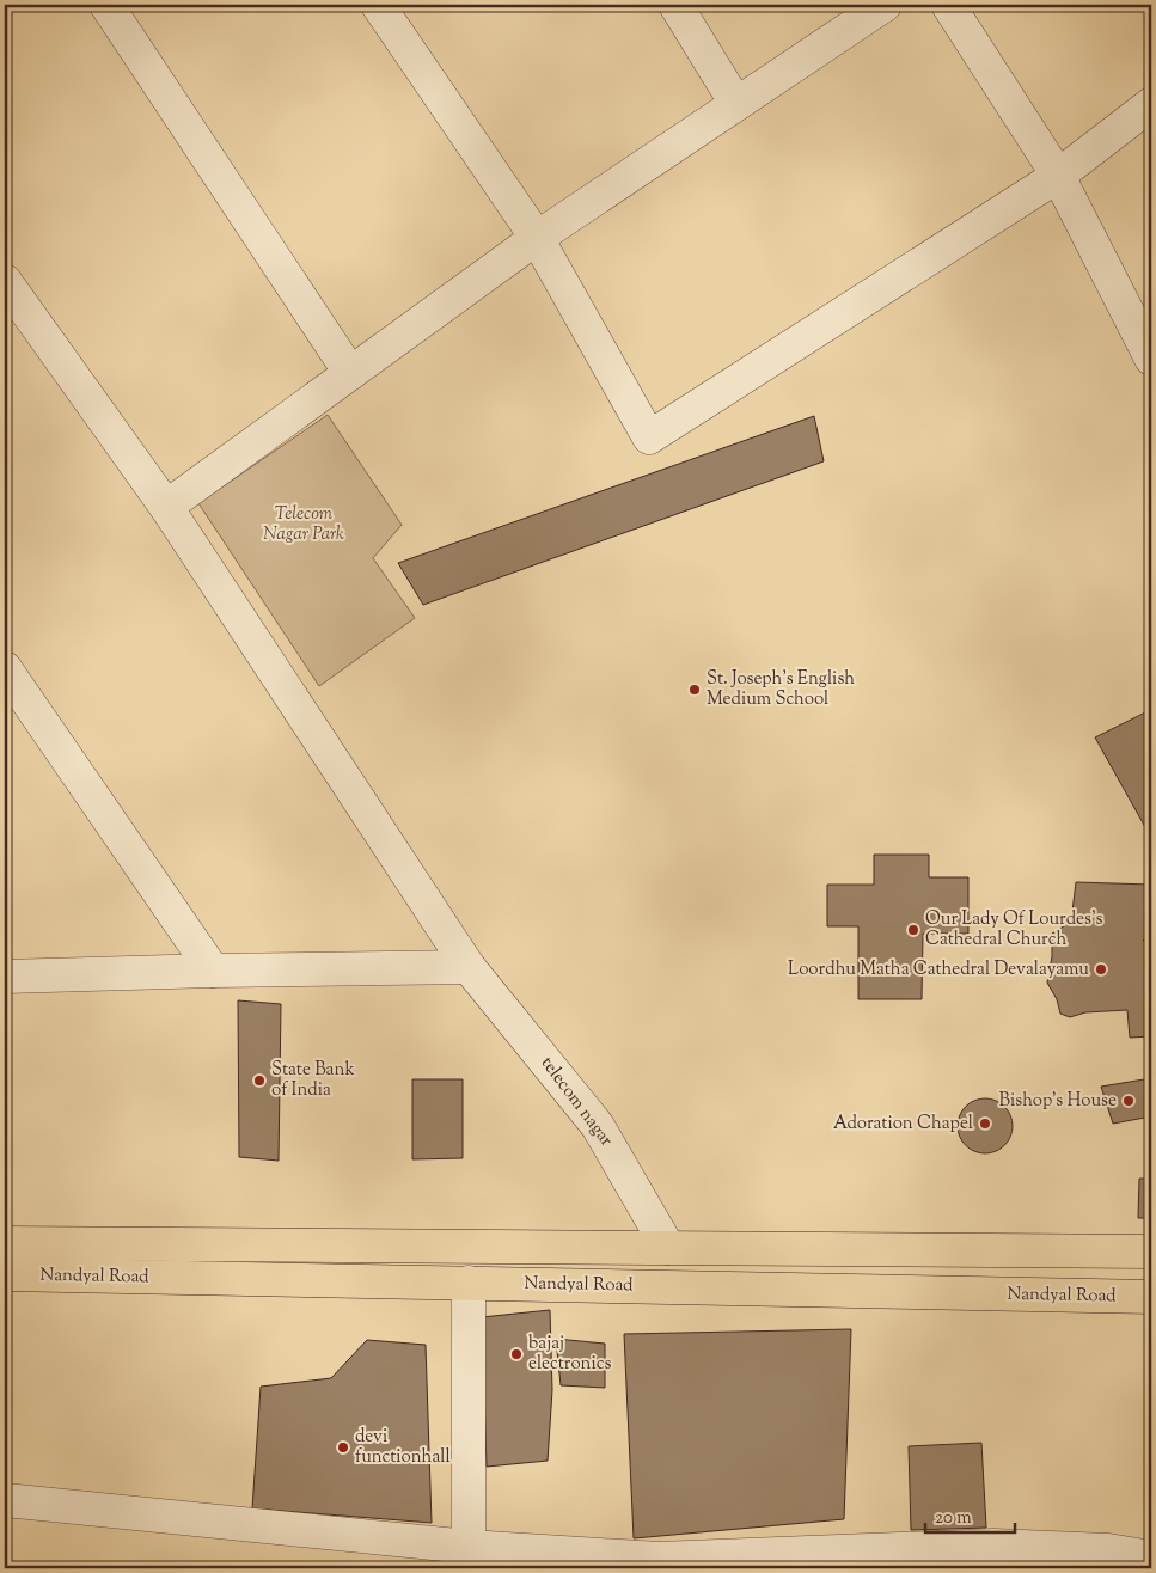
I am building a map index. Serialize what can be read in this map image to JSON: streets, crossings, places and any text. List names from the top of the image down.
{
  "streets": {
    "main road": ["Nandyal Road"],
    "street": ["telecom nagar"]
  },
  "crossings": [
    ["telecom nagar", "Nandyal Road"]
  ],
  "parks": ["Telecom Nagar Park"],
  "places": [
    "St. Joseph's English Medium School",
    "Our Lady Of Lourdes's Cathedral Church",
    "Loordhu Matha Cathedral Devalayamu",
    "State Bank of India",
    "Bishop's House",
    "Adoration Chapel",
    "bajaj electronics",
    "devi functionhall"
  ],
  "scale_bar": "20 m"
}
